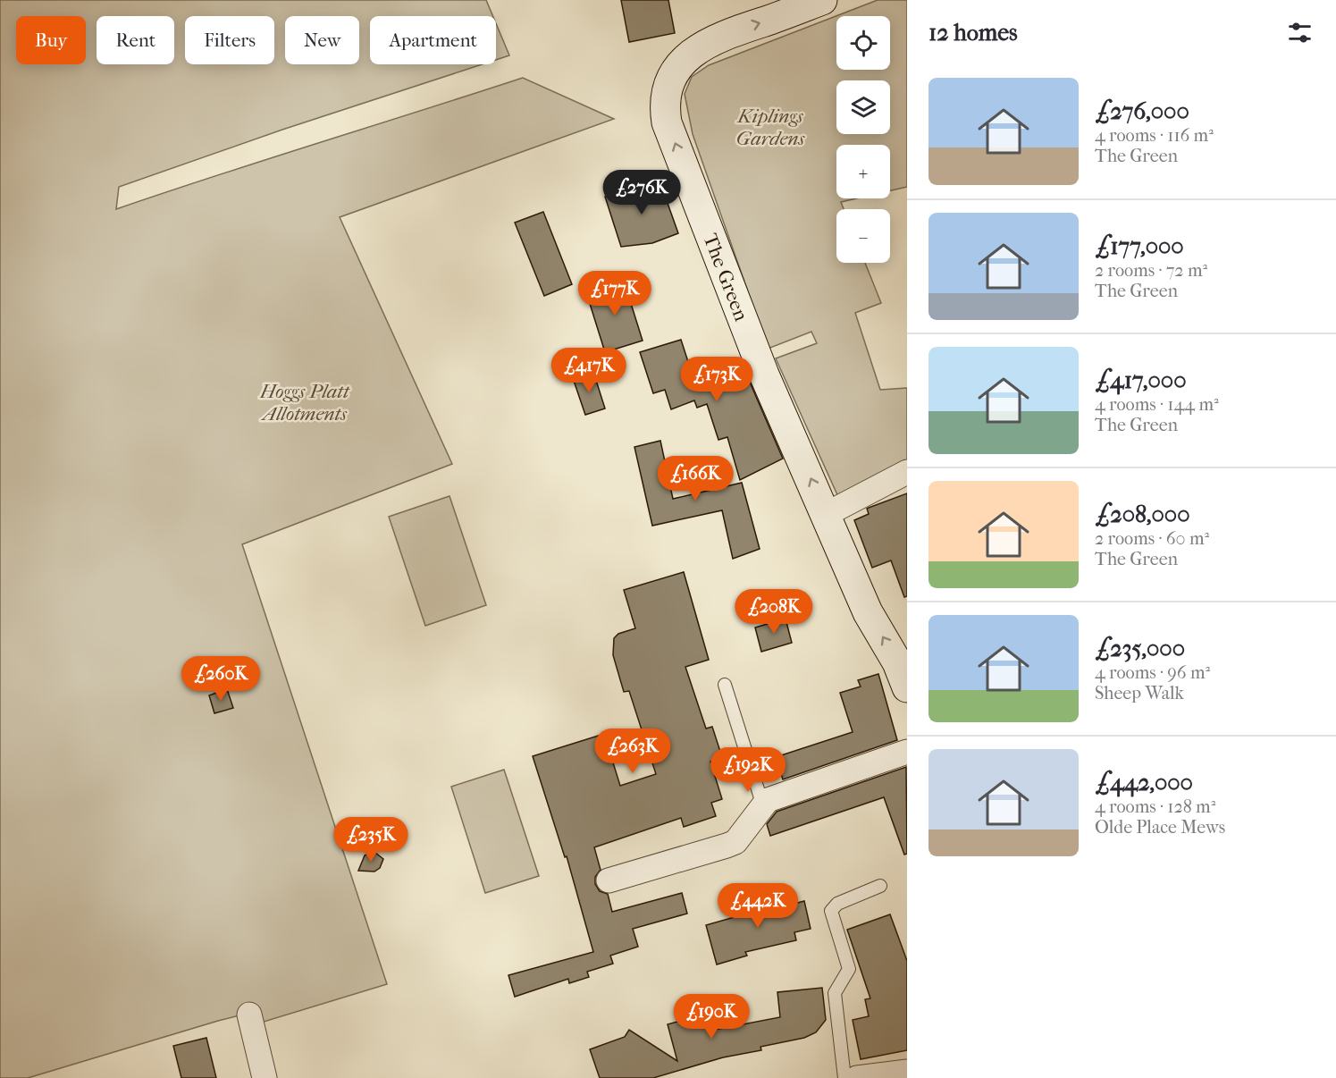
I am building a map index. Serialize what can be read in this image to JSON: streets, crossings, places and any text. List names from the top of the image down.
{
  "streets": {
    "main road": ["The Green"]
  },
  "one_way": ["The Green"],
  "parks": ["Kiplings Gardens", "Hoggs Platt Allotments"],
  "page": {
    "heading": "12 homes",
    "map_buttons": ["+", "−"],
    "chip": [
      "Buy",
      "Rent",
      "Filters",
      "New",
      "Apartment"
    ],
    "list": [
      {
        "name": "£276,000",
        "note": "4 rooms · 116 m² · The Green"
      },
      {
        "name": "£177,000",
        "note": "2 rooms · 72 m² · The Green"
      },
      {
        "name": "£417,000",
        "note": "4 rooms · 144 m² · The Green"
      },
      {
        "name": "£208,000",
        "note": "2 rooms · 60 m² · The Green"
      },
      {
        "name": "£235,000",
        "note": "4 rooms · 96 m² · Sheep Walk"
      },
      {
        "name": "£442,000",
        "note": "4 rooms · 128 m² · Olde Place Mews"
      }
    ],
    "price": [
      "£276K",
      "£177K",
      "£417K",
      "£173K",
      "£166K",
      "£208K",
      "£260K",
      "£263K",
      "£192K",
      "£235K",
      "£442K",
      "£190K"
    ]
  }
}
